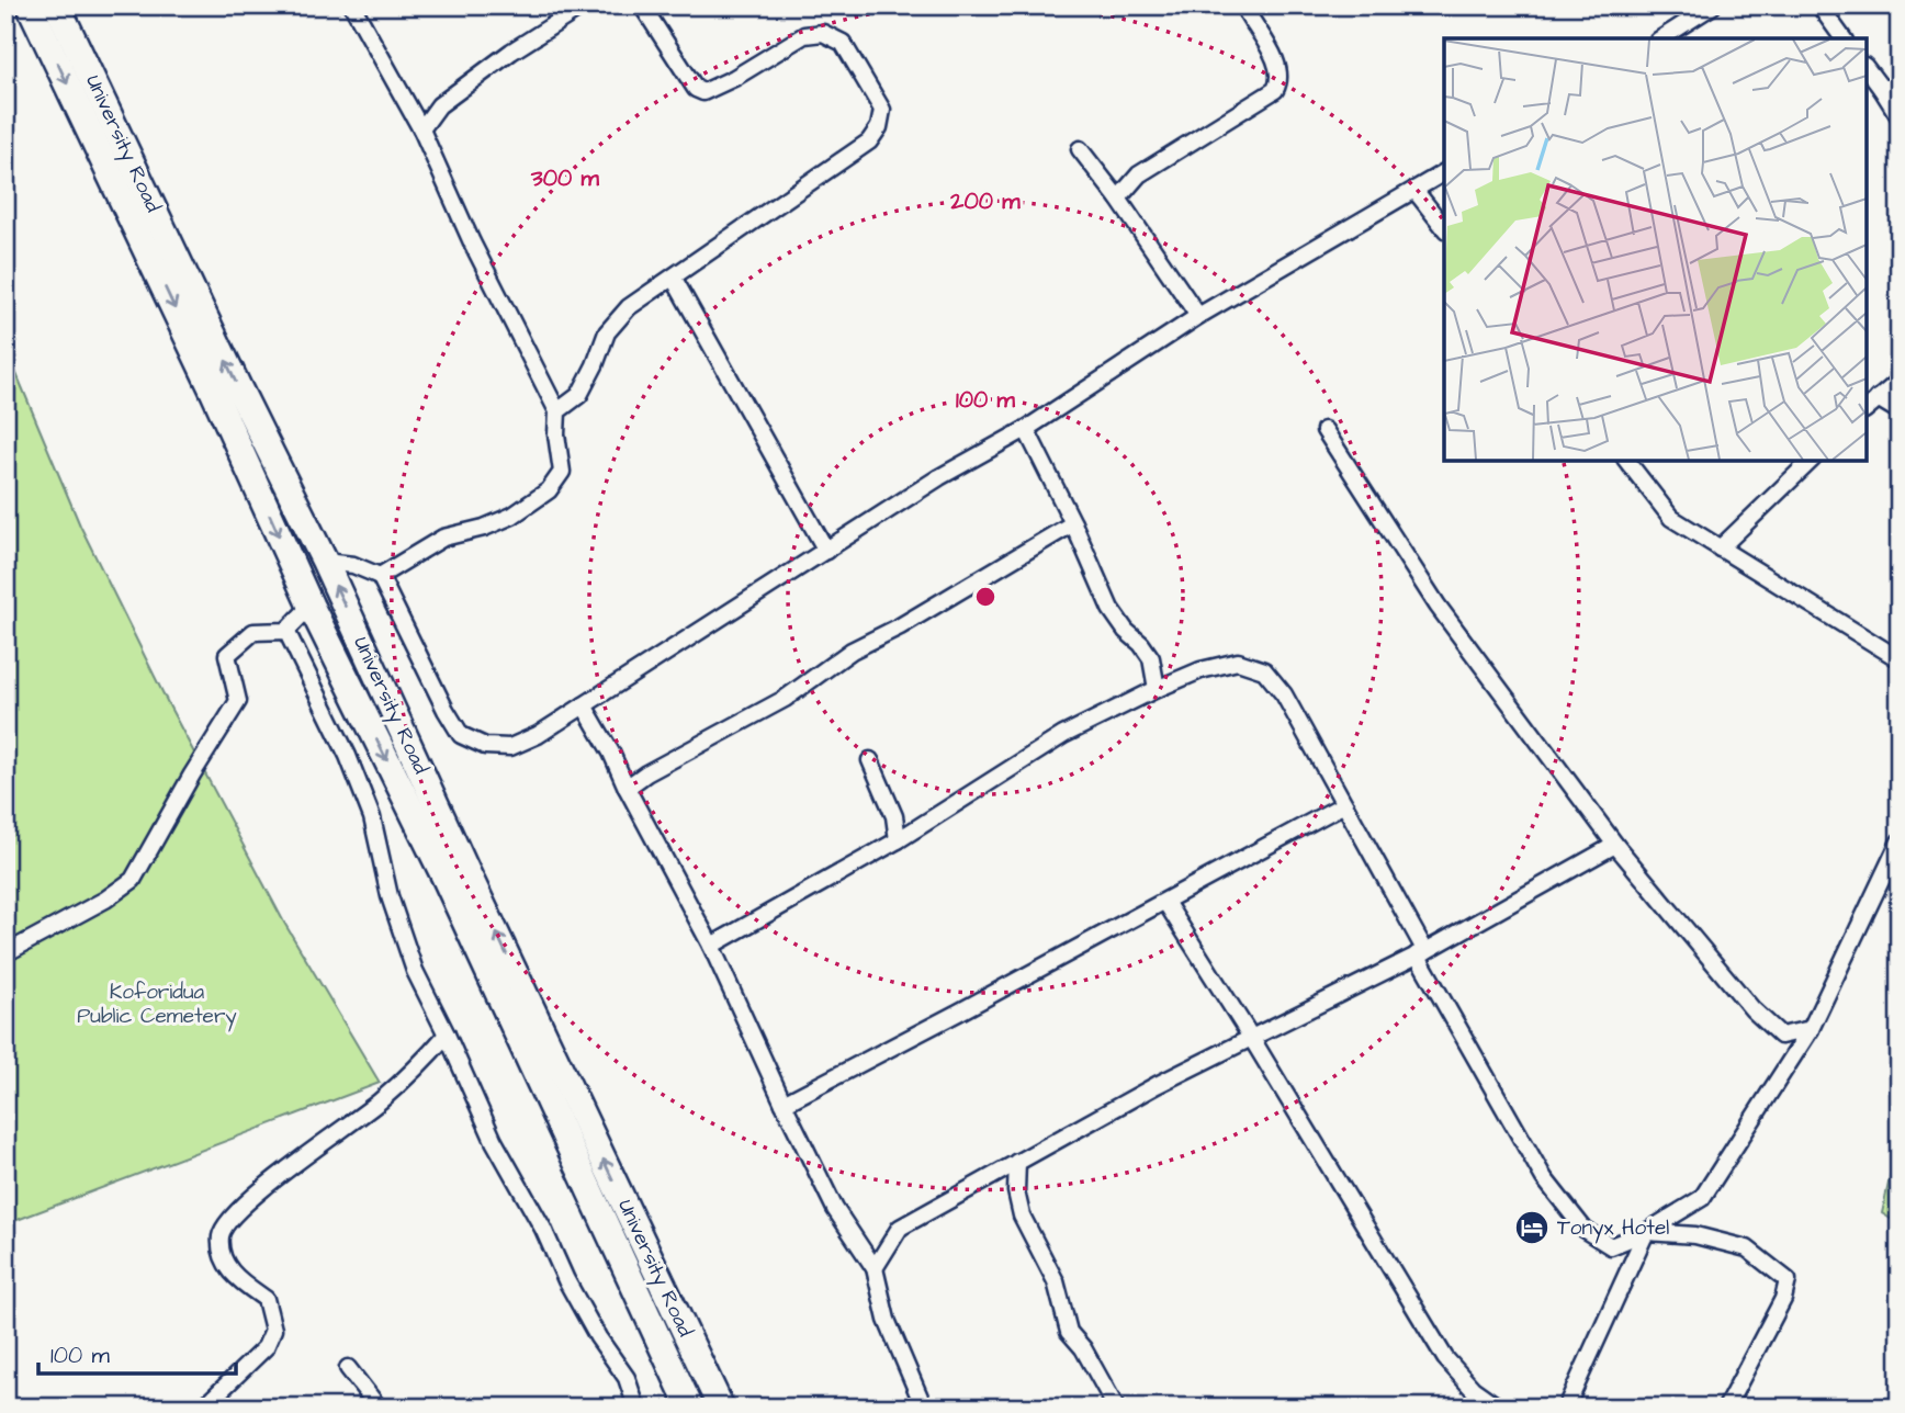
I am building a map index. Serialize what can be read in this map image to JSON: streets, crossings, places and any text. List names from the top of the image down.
{
  "streets": {
    "highway": ["University Road"]
  },
  "parks": ["Koforidua Public Cemetery"],
  "places": {
    "hotel": ["Tonyx Hotel"]
  },
  "scale_bar": "100 m",
  "rings": ["300 m", "200 m", "100 m"]
}
